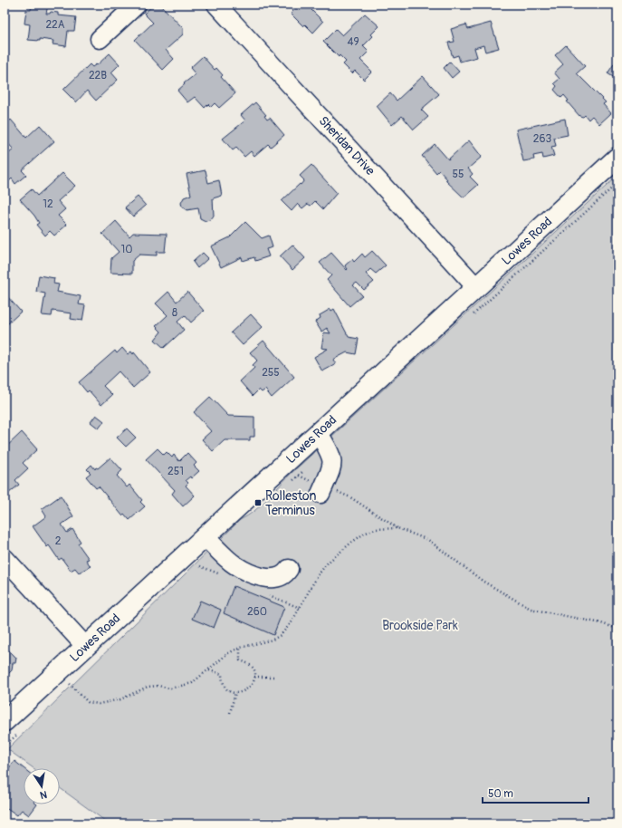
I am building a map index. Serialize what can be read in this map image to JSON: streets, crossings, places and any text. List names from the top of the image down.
{
  "streets": {
    "main road": ["Lowes Road"],
    "street": ["Sheridan Drive"]
  },
  "crossings": [
    ["Sheridan Drive", "Lowes Road"]
  ],
  "parks": ["Brookside Park"],
  "places": {
    "transit": ["Rolleston Terminus"]
  },
  "house_numbers": [
    "22A",
    "49",
    "22B",
    "263",
    "55",
    "12",
    "10",
    "8",
    "255",
    "251",
    "2",
    "260"
  ],
  "scale_bar": "50 m",
  "north": "bottom"
}
